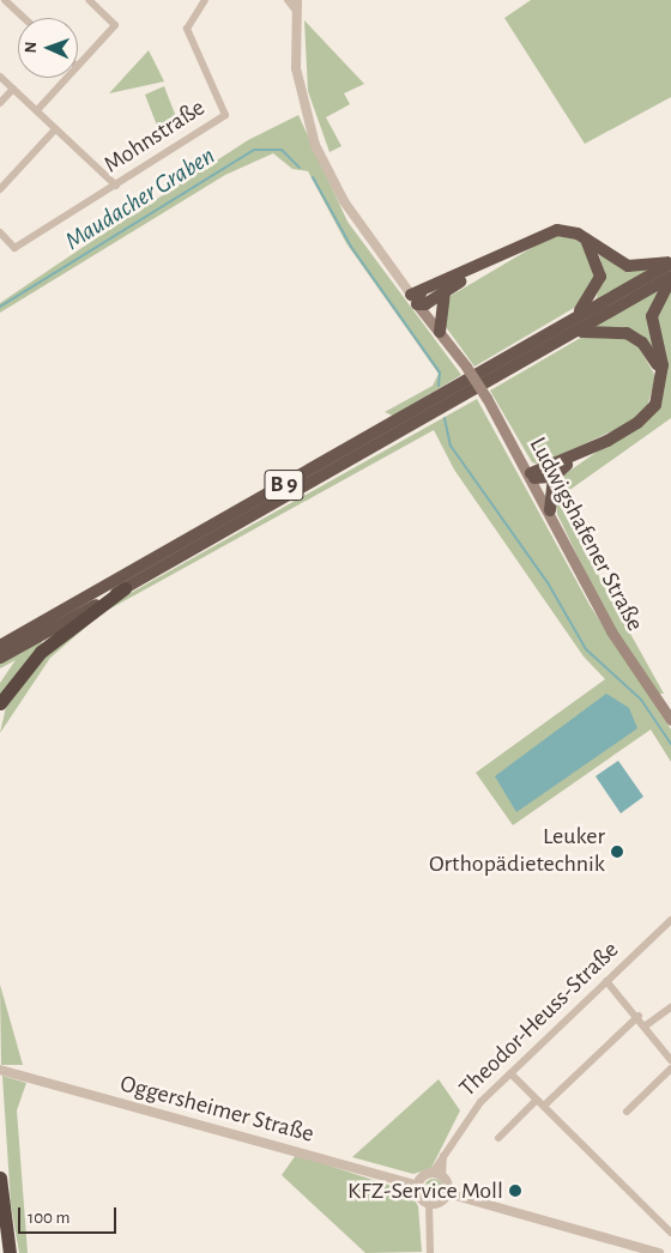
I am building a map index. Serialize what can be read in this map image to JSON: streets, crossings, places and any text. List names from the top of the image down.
{
  "streets": {
    "highway": ["B 9"],
    "main road": ["Ludwigshafener Straße"],
    "street": ["Mohnstraße", "Theodor-Heuss-Straße", "Oggersheimer Straße"]
  },
  "water": ["Maudacher Graben"],
  "places": ["Leuker Orthopädietechnik", "KFZ-Service Moll"],
  "scale_bar": "100 m",
  "north": "left"
}
